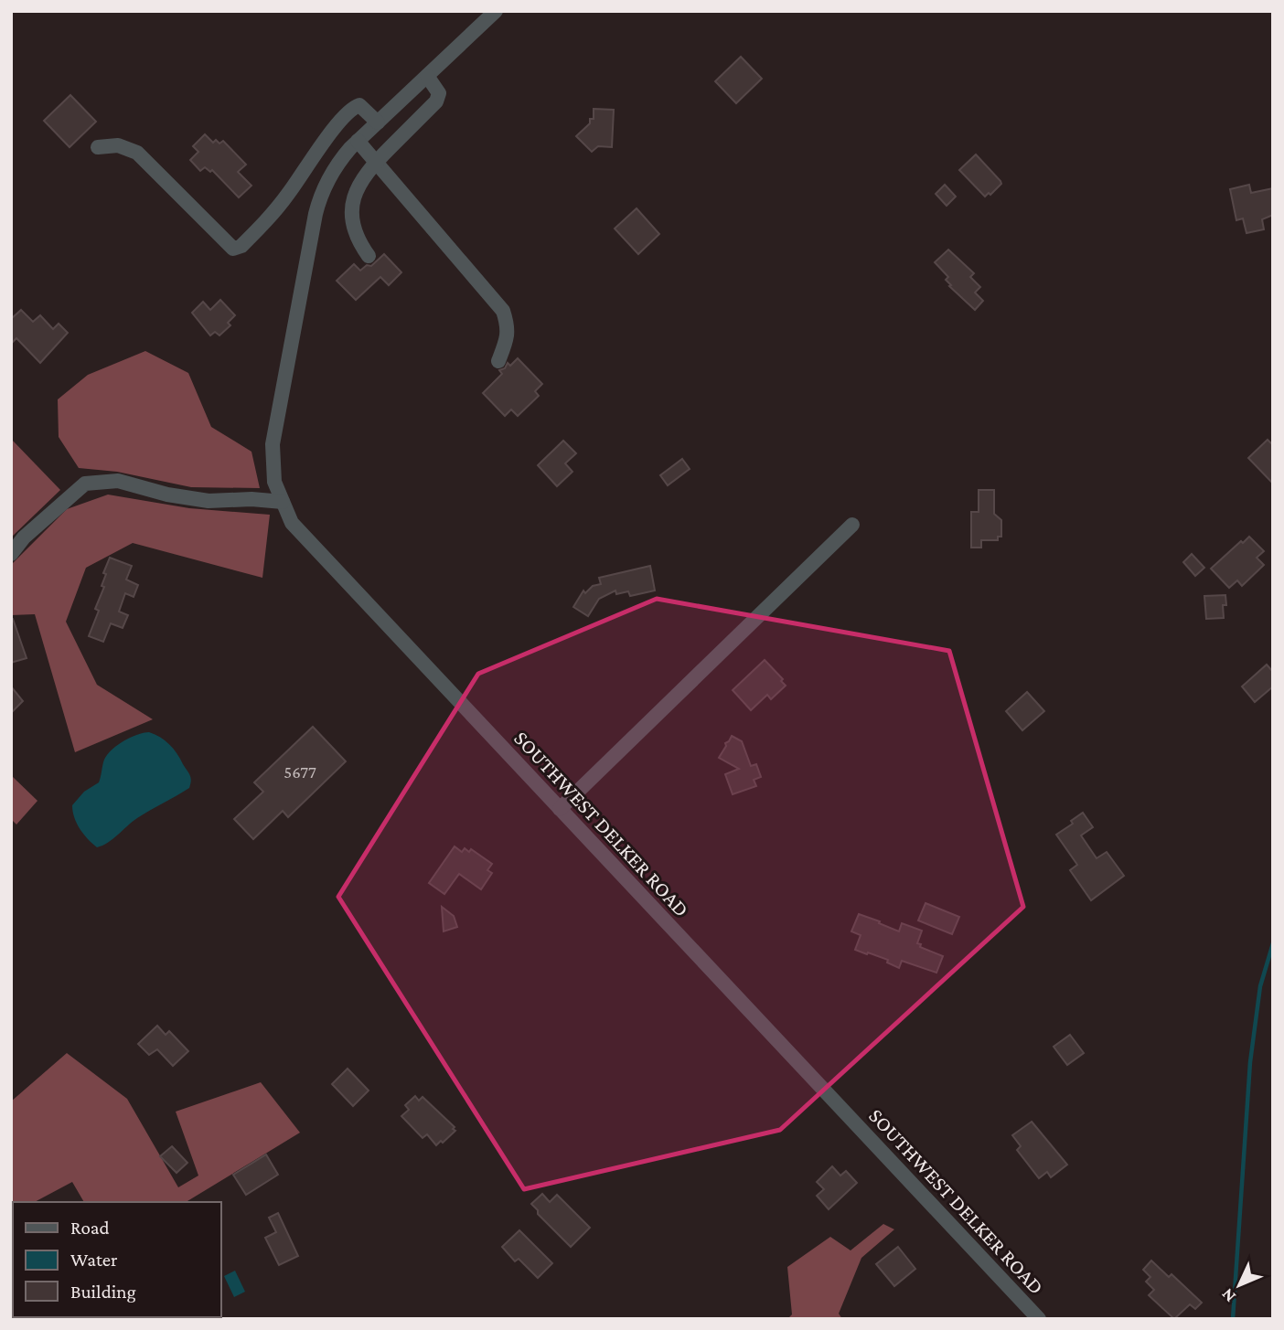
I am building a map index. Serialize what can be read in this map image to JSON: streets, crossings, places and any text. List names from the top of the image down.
{
  "streets": {
    "street": ["SOUTHWEST DELKER ROAD"]
  },
  "house_numbers": ["5677"],
  "legend": ["Road", "Water", "Building"],
  "north": "bottom left"
}
